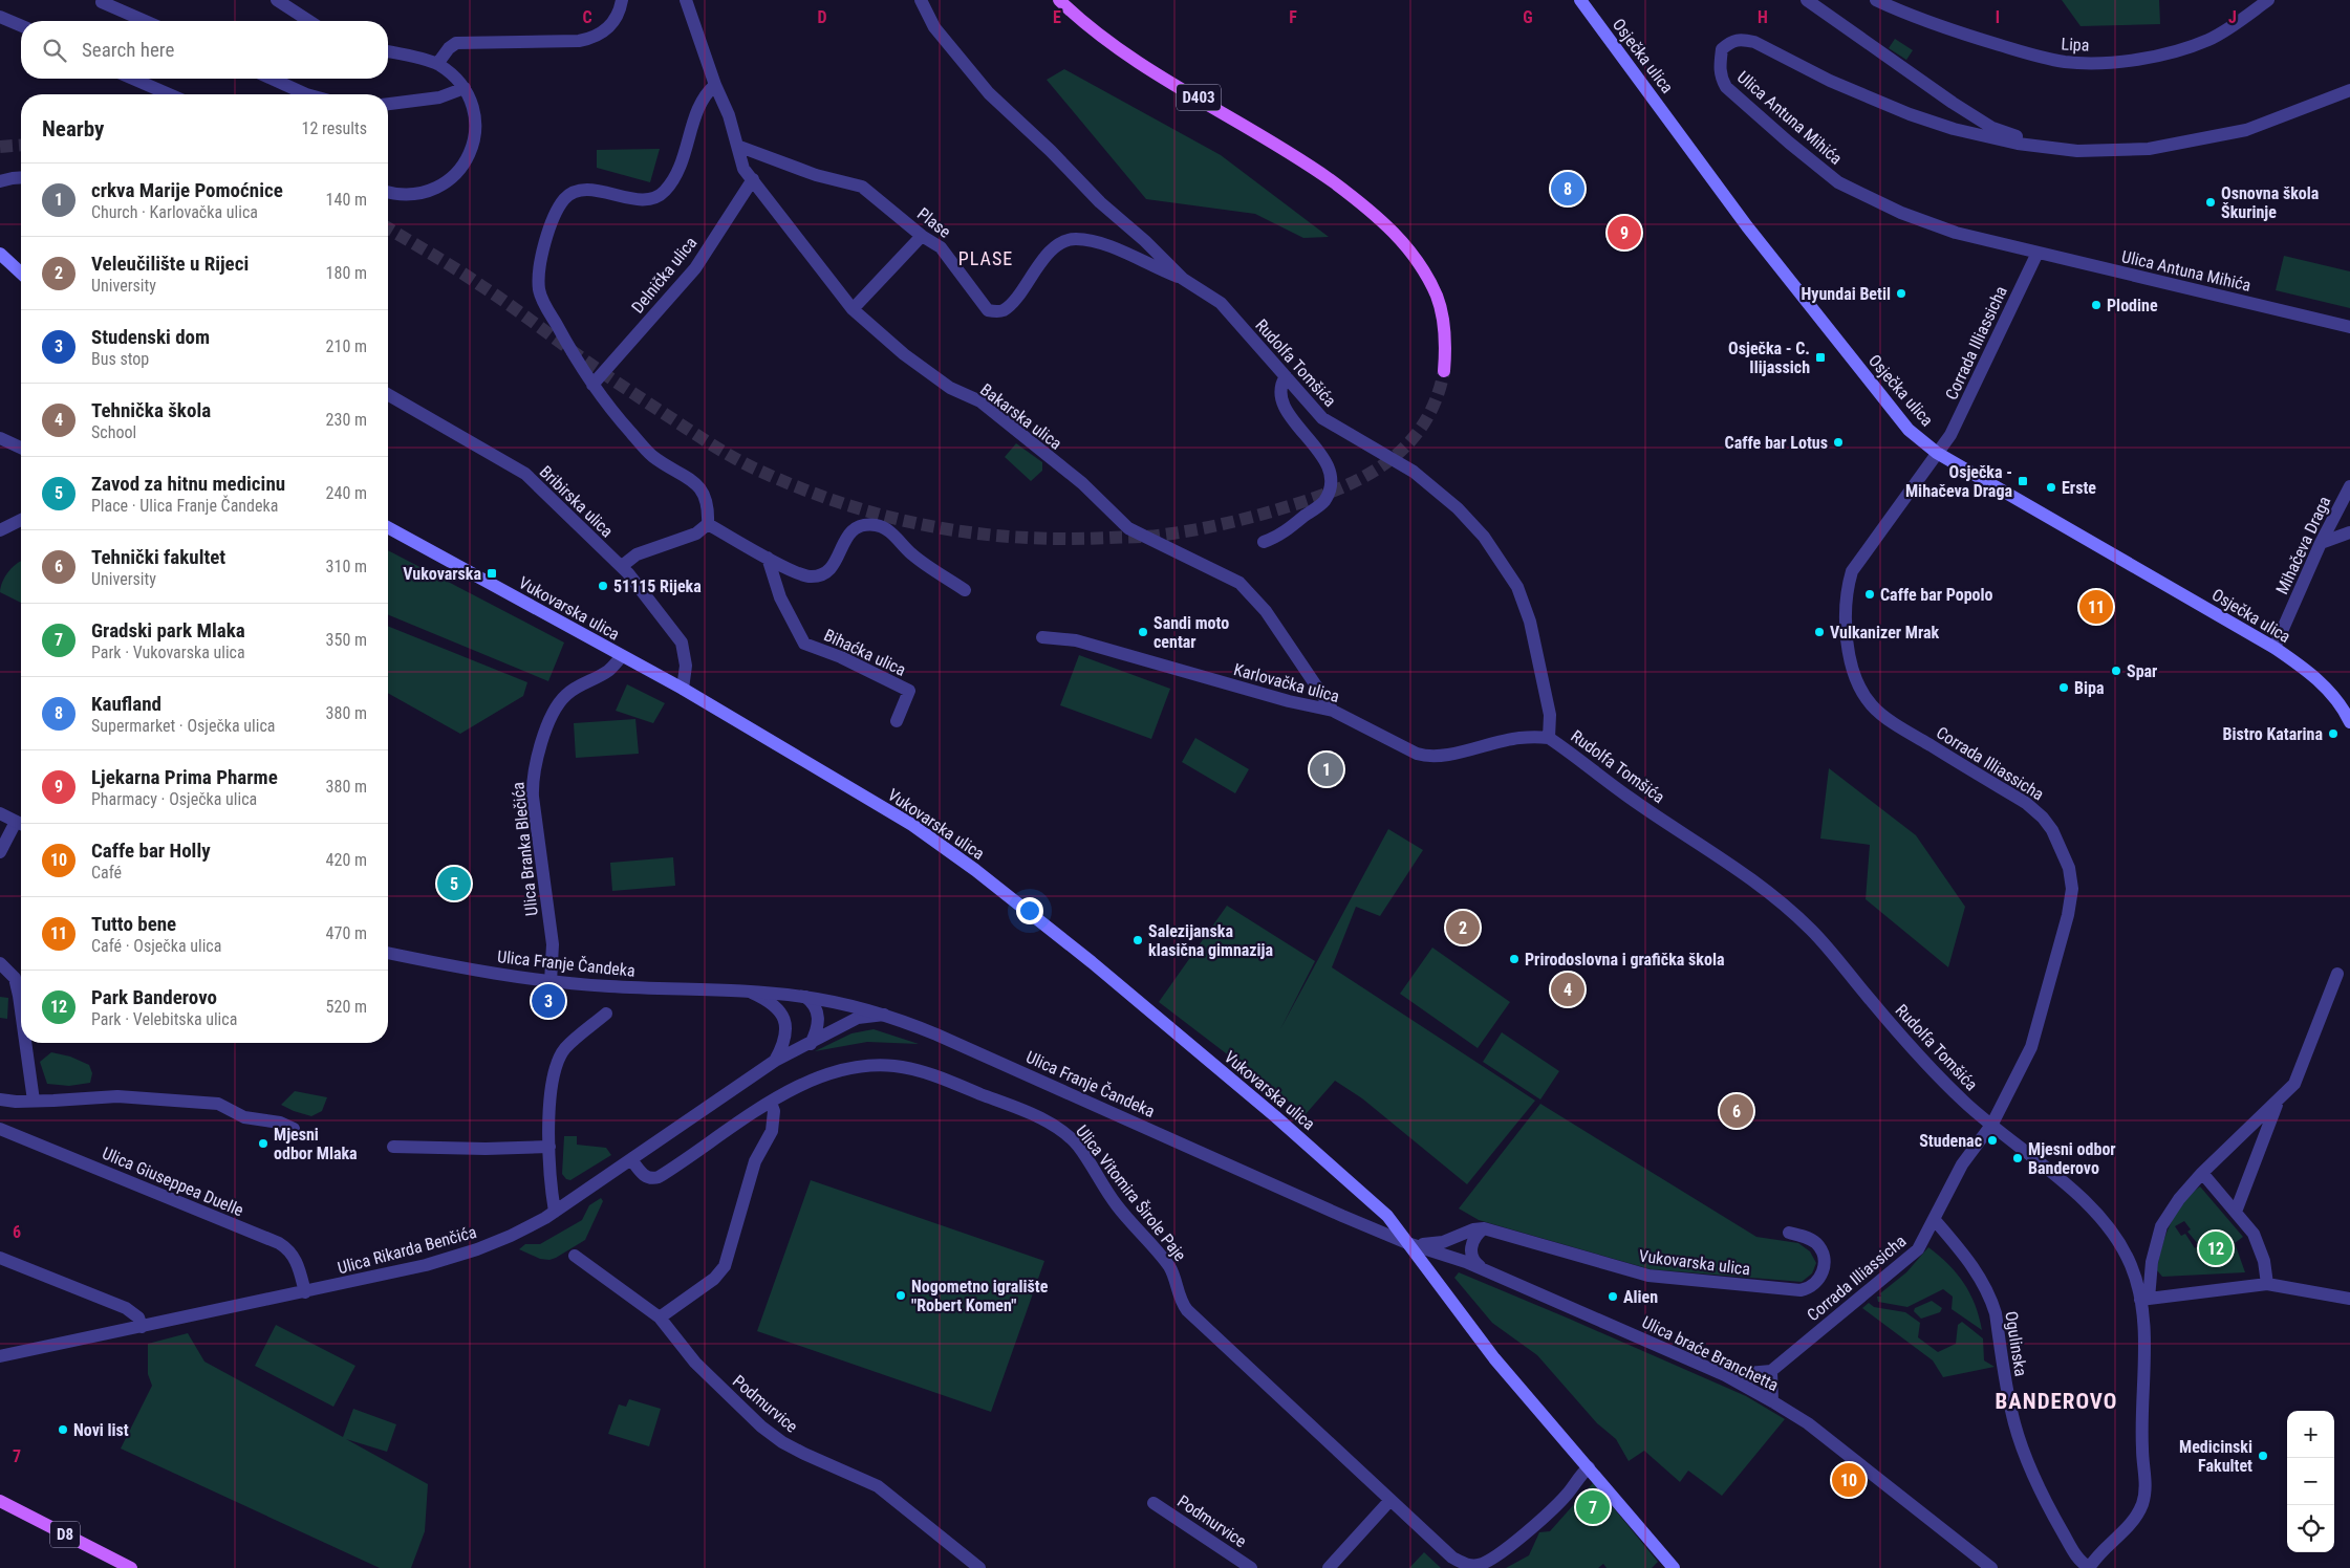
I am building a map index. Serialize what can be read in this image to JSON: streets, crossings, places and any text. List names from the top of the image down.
{
  "streets": {
    "main road": [
      "Osječka ulica",
      "D403",
      "Vukovarska ulica",
      "D8"
    ],
    "street": [
      "Lipa",
      "Ulica Antuna Mihića",
      "Plase",
      "Delnička ulica",
      "Corrada Illiassicha",
      "Rudolfa Tomšića",
      "Bakarska ulica",
      "Bribirska ulica",
      "Mihačeva Draga",
      "Bihaćka ulica",
      "Karlovačka ulica",
      "Ulica Branka Blečića",
      "Ulica Franje Čandeka",
      "Ulica Giuseppea Duelle",
      "Ulica Vitomira Širole Paje",
      "Ulica Rikarda Benčića",
      "Ogulinska",
      "Ulica braće Branchetta",
      "Podmurvice"
    ]
  },
  "crossings": [
    ["Osječka ulica", "Corrada Illiassicha"],
    ["Osječka ulica", "Mihačeva Draga"],
    ["Ulica Antuna Mihića", "Corrada Illiassicha"],
    ["Plase", "Rudolfa Tomšića"],
    ["Plase", "Bakarska ulica"],
    ["Delnička ulica", "Bakarska ulica"],
    ["Corrada Illiassicha", "Rudolfa Tomšića"],
    ["Corrada Illiassicha", "Ogulinska"],
    ["Rudolfa Tomšića", "Karlovačka ulica"],
    ["Rudolfa Tomšića", "Ogulinska"],
    ["Bakarska ulica", "Karlovačka ulica"],
    ["Bribirska ulica", "Vukovarska ulica"],
    ["Vukovarska ulica", "Ulica Branka Blečića"],
    ["Vukovarska ulica", "Ulica Franje Čandeka"],
    ["Vukovarska ulica", "Ulica Vitomira Širole Paje"],
    ["Vukovarska ulica", "Ulica braće Branchetta"],
    ["Ulica Branka Blečića", "Ulica Franje Čandeka"],
    ["Ulica Franje Čandeka", "Ulica Rikarda Benčića"],
    ["Ulica Franje Čandeka", "Ulica braće Branchetta"],
    ["Ulica Giuseppea Duelle", "Ulica Rikarda Benčića"],
    ["Ulica Vitomira Širole Paje", "Ulica Rikarda Benčića"]
  ],
  "districts": ["PLASE", "BANDEROVO"],
  "places": {
    "other": [
      "Osnovna škola Škurinje",
      "Hyundai Betil",
      "Plodine",
      "Caffe bar Lotus",
      "Erste",
      "51115 Rijeka",
      "Caffe bar Popolo",
      "Sandi moto centar",
      "Vulkanizer Mrak",
      "Spar",
      "Bipa",
      "Bistro Katarina",
      "Salezijanska klasična gimnazija",
      "Prirodoslovna i grafička škola",
      "Studenac",
      "Mjesni odbor Mlaka",
      "Mjesni odbor Banderovo",
      "Nogometno igralište \"Robert Komen\"",
      "Alien",
      "Novi list",
      "Medicinski Fakultet"
    ],
    "transit": ["Osječka - C. Ilijassich", "Osječka - Mihačeva Draga", "Vukovarska"]
  },
  "page": {
    "search": "Search here",
    "heading": ["Nearby", "12 results"],
    "list": [
      {
        "mark": "1",
        "name": "crkva Marije Pomoćnice",
        "note": "Church · Karlovačka ulica",
        "value": "140 m"
      },
      {
        "mark": "2",
        "name": "Veleučilište u Rijeci",
        "note": "University",
        "value": "180 m"
      },
      {
        "mark": "3",
        "name": "Studenski dom",
        "note": "Bus stop",
        "value": "210 m"
      },
      {
        "mark": "4",
        "name": "Tehnička škola",
        "note": "School",
        "value": "230 m"
      },
      {
        "mark": "5",
        "name": "Zavod za hitnu medicinu",
        "note": "Place · Ulica Franje Čandeka",
        "value": "240 m"
      },
      {
        "mark": "6",
        "name": "Tehnički fakultet",
        "note": "University",
        "value": "310 m"
      },
      {
        "mark": "7",
        "name": "Gradski park Mlaka",
        "note": "Park · Vukovarska ulica",
        "value": "350 m"
      },
      {
        "mark": "8",
        "name": "Kaufland",
        "note": "Supermarket · Osječka ulica",
        "value": "380 m"
      },
      {
        "mark": "9",
        "name": "Ljekarna Prima Pharme",
        "note": "Pharmacy · Osječka ulica",
        "value": "380 m"
      },
      {
        "mark": "10",
        "name": "Caffe bar Holly",
        "note": "Café",
        "value": "420 m"
      },
      {
        "mark": "11",
        "name": "Tutto bene",
        "note": "Café · Osječka ulica",
        "value": "470 m"
      },
      {
        "mark": "12",
        "name": "Park Banderovo",
        "note": "Park · Velebitska ulica",
        "value": "520 m"
      }
    ],
    "pins": [
      "8",
      "9",
      "11",
      "1",
      "5",
      "2",
      "4",
      "3",
      "6",
      "12",
      "10",
      "7"
    ],
    "map_buttons": ["+", "−"]
  },
  "grid": {
    "columns": [
      "C",
      "D",
      "E",
      "F",
      "G",
      "H",
      "I",
      "J"
    ],
    "rows": ["6", "7"]
  }
}
